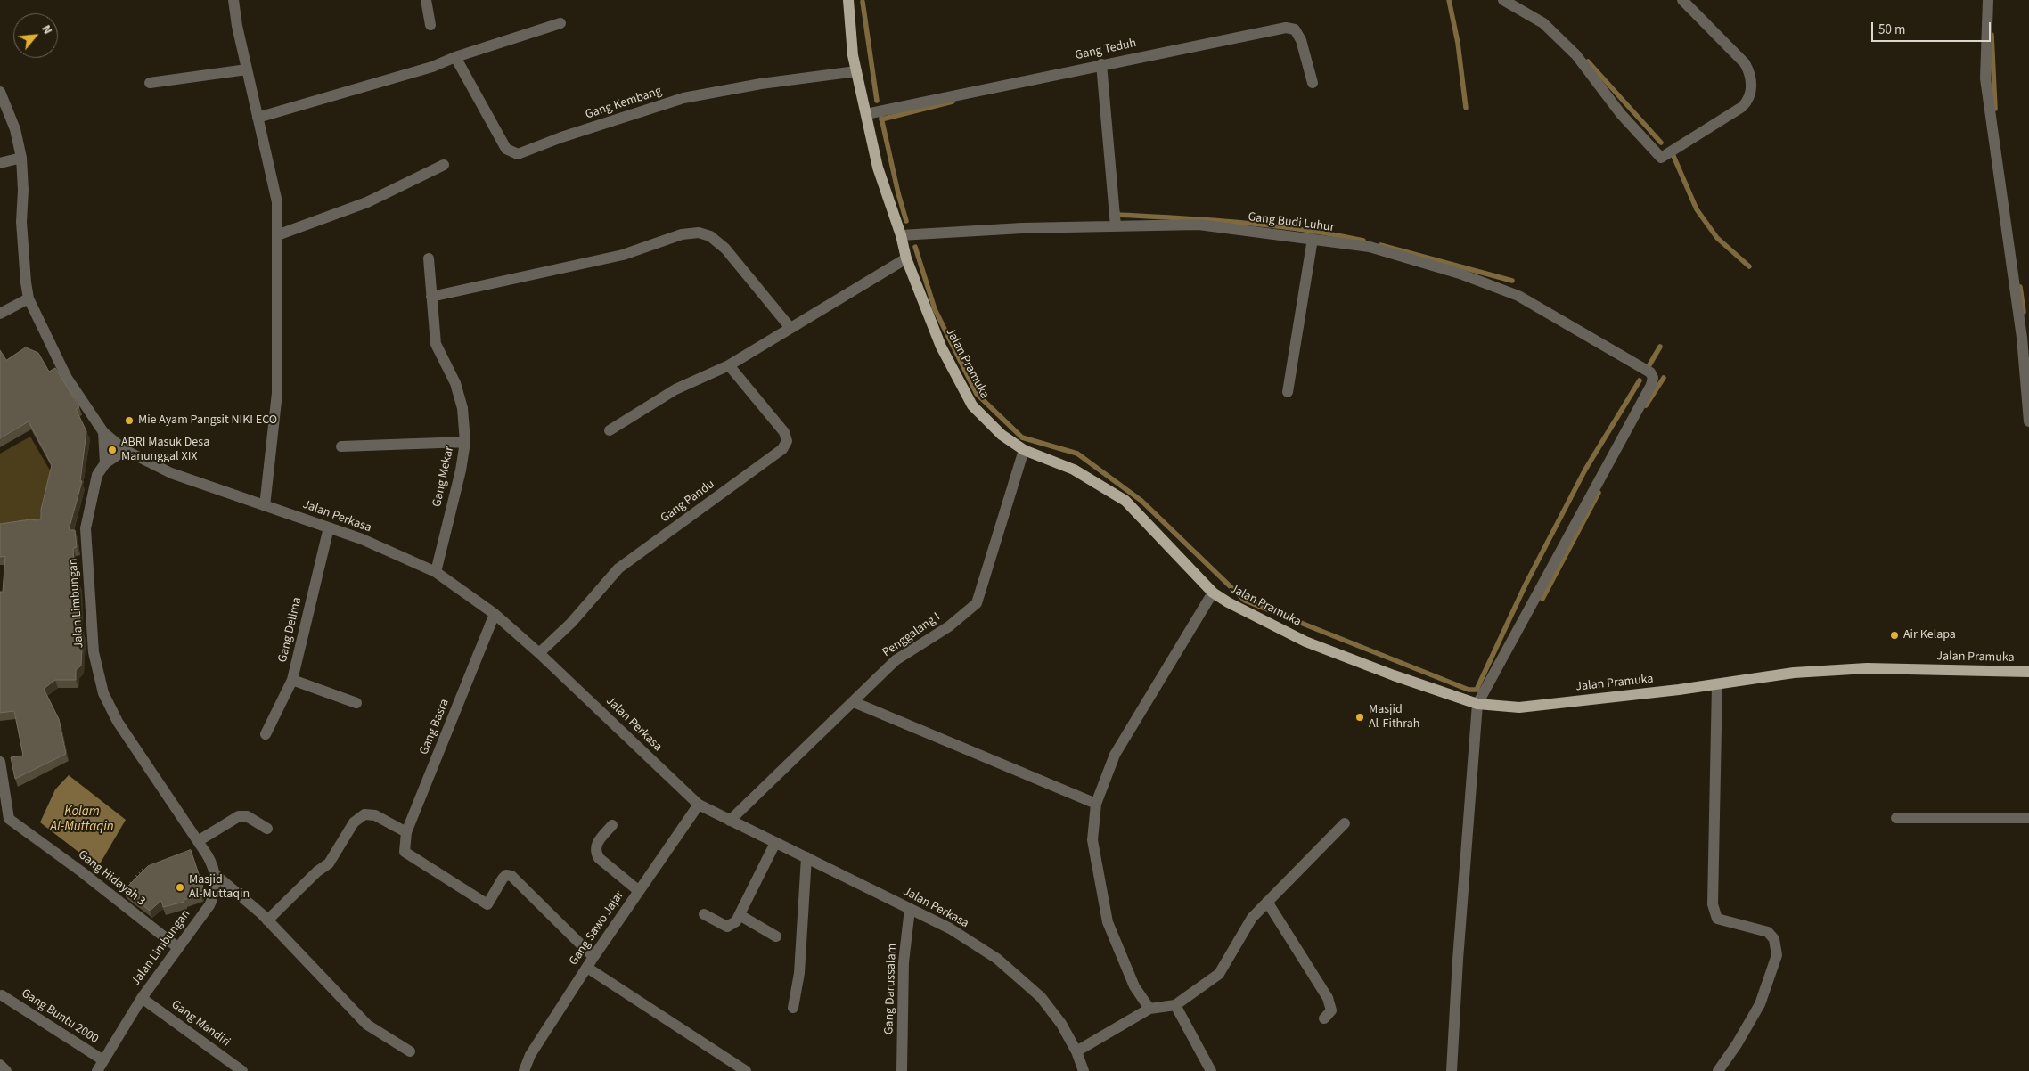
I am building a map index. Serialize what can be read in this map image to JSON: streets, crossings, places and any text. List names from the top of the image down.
{
  "streets": {
    "main road": ["Jalan Pramuka"],
    "street": [
      "Gang Teduh",
      "Gang Kembang",
      "Gang Budi Luhur",
      "Gang Mekar",
      "Gang Pandu",
      "Jalan Perkasa",
      "Jalan Limbungan",
      "Gang Delima",
      "Penggalang I",
      "Gang Basra",
      "Gang Hidayah 3",
      "Gang Sawo Jajar",
      "Gang Darussalam",
      "Gang Buntu 2000",
      "Gang Mandiri"
    ]
  },
  "crossings": [
    ["Gang Teduh", "Jalan Pramuka"],
    ["Gang Kembang", "Jalan Pramuka"],
    ["Gang Budi Luhur", "Jalan Pramuka"],
    ["Jalan Pramuka", "Penggalang I"],
    ["Gang Mekar", "Jalan Perkasa"],
    ["Gang Pandu", "Jalan Perkasa"],
    ["Jalan Perkasa", "Gang Delima"],
    ["Jalan Perkasa", "Penggalang I"],
    ["Jalan Perkasa", "Gang Basra"],
    ["Jalan Perkasa", "Gang Sawo Jajar"],
    ["Jalan Perkasa", "Gang Darussalam"],
    ["Jalan Limbungan", "Gang Hidayah 3"],
    ["Jalan Limbungan", "Gang Buntu 2000"],
    ["Jalan Limbungan", "Gang Mandiri"],
    ["Gang Basra", "Gang Sawo Jajar"]
  ],
  "water": ["Kolam Al-Muttaqin"],
  "places": [
    "Mie Ayam Pangsit NIKI ECO",
    "ABRI Masuk Desa Manunggal XIX",
    "Air Kelapa",
    "Masjid Al-Fithrah",
    "Masjid Al-Muttaqin"
  ],
  "scale_bar": "50 m",
  "north": "top right"
}
